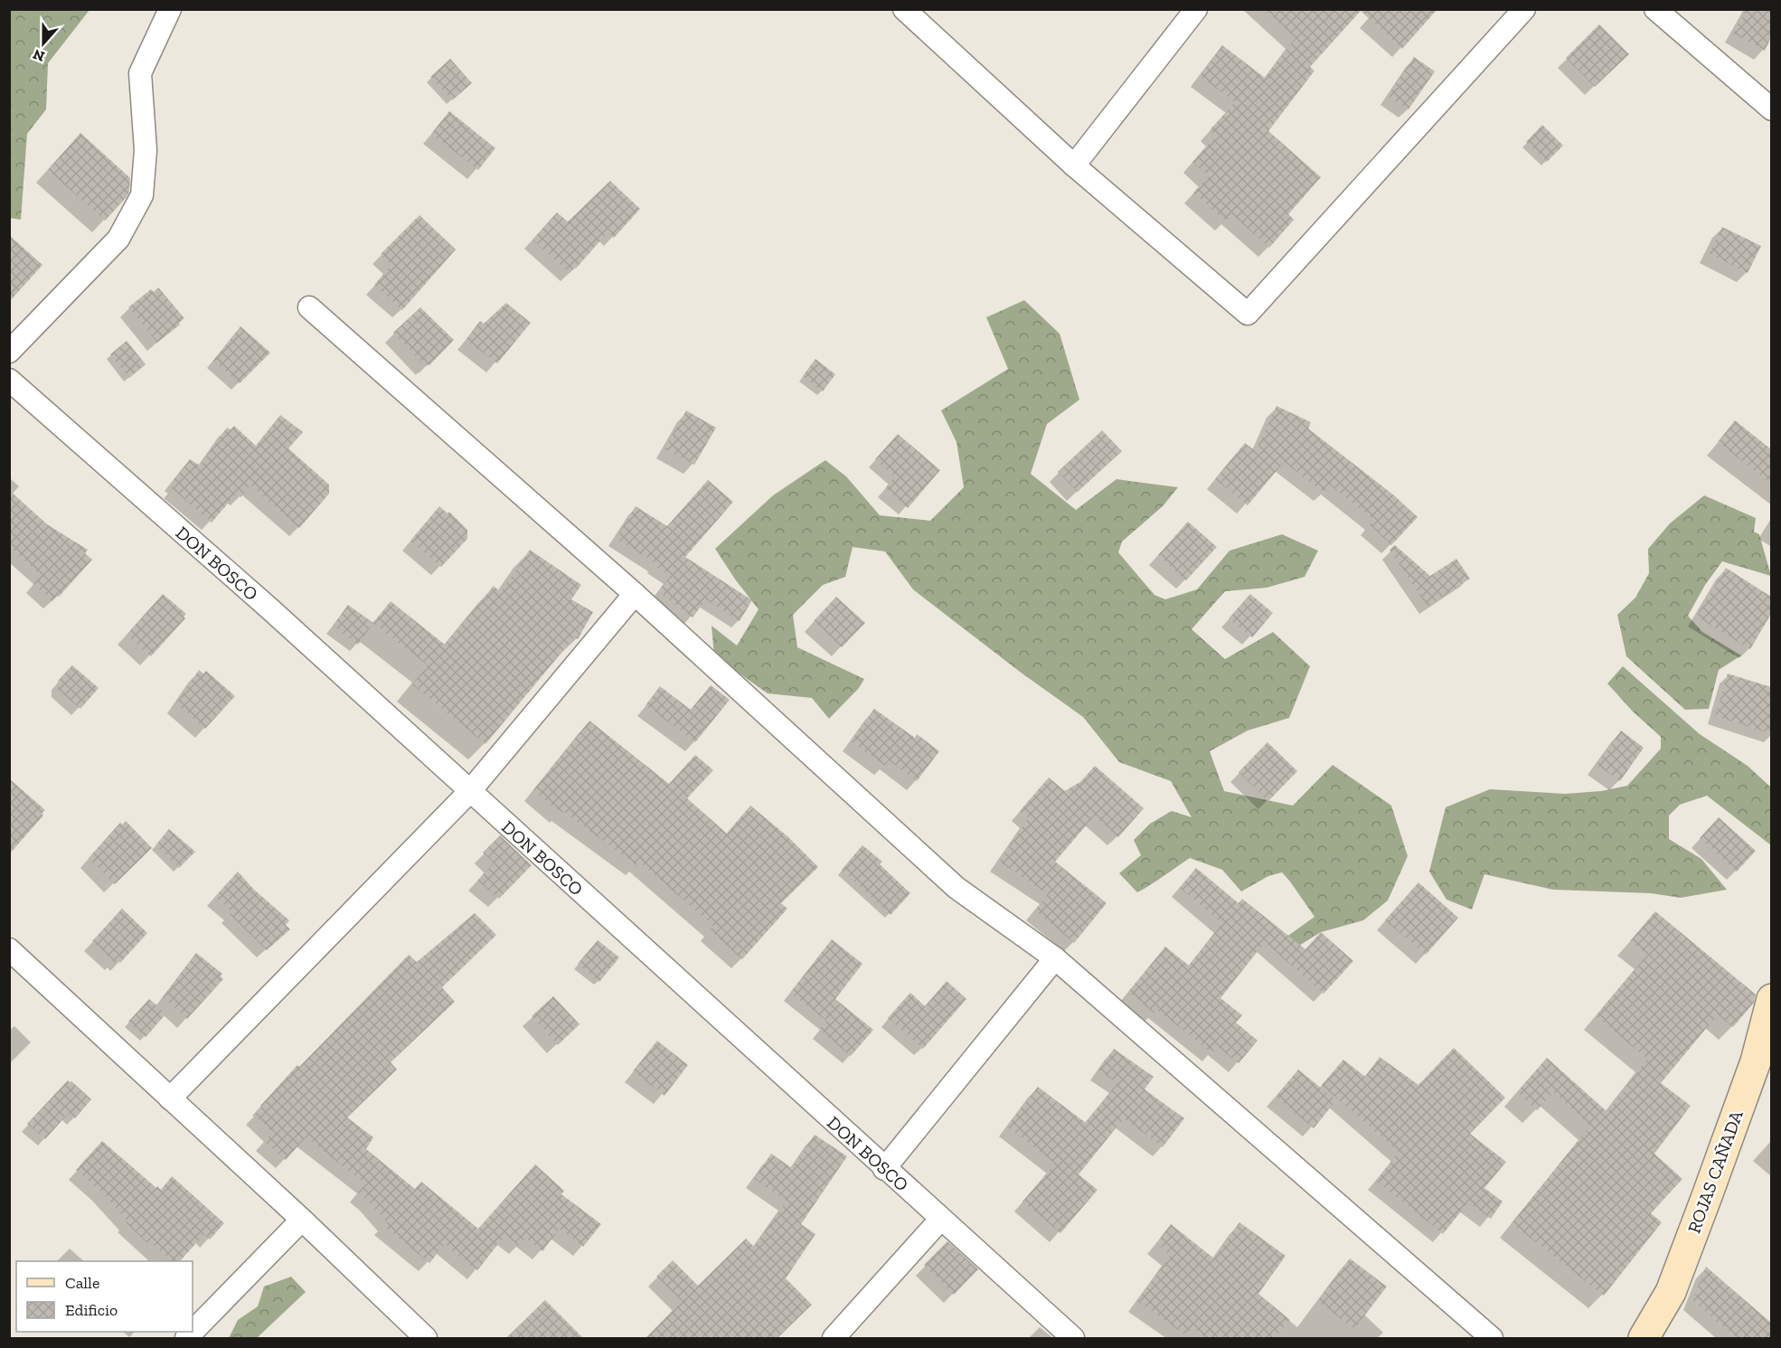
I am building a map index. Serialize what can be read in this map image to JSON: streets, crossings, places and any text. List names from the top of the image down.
{
  "streets": {
    "main road": ["ROJAS CAÑADA"],
    "street": ["DON BOSCO"]
  },
  "legend": ["Calle", "Edificio"],
  "north": "bottom"
}
